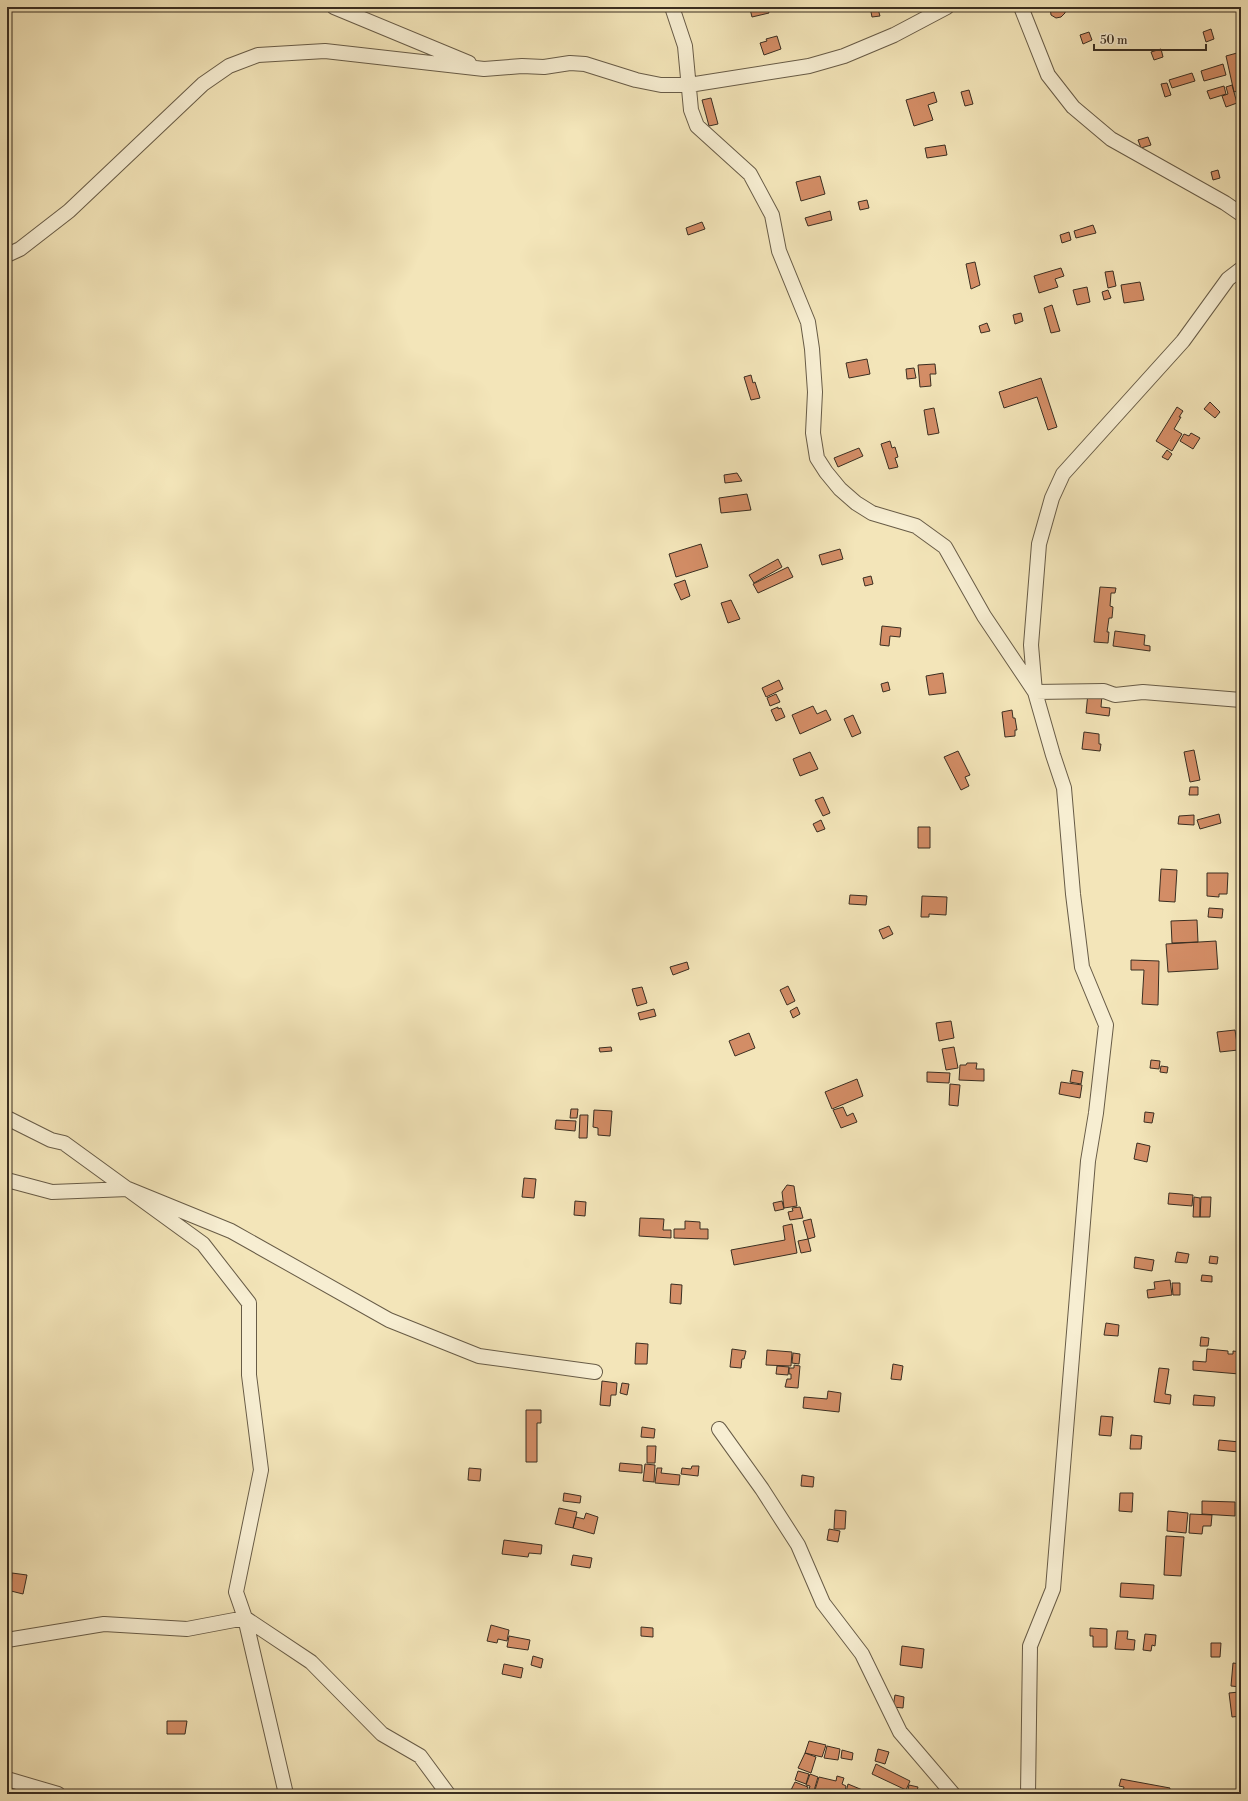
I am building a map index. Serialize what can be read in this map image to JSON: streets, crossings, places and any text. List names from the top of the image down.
{
  "scale_bar": "50 m"
}
